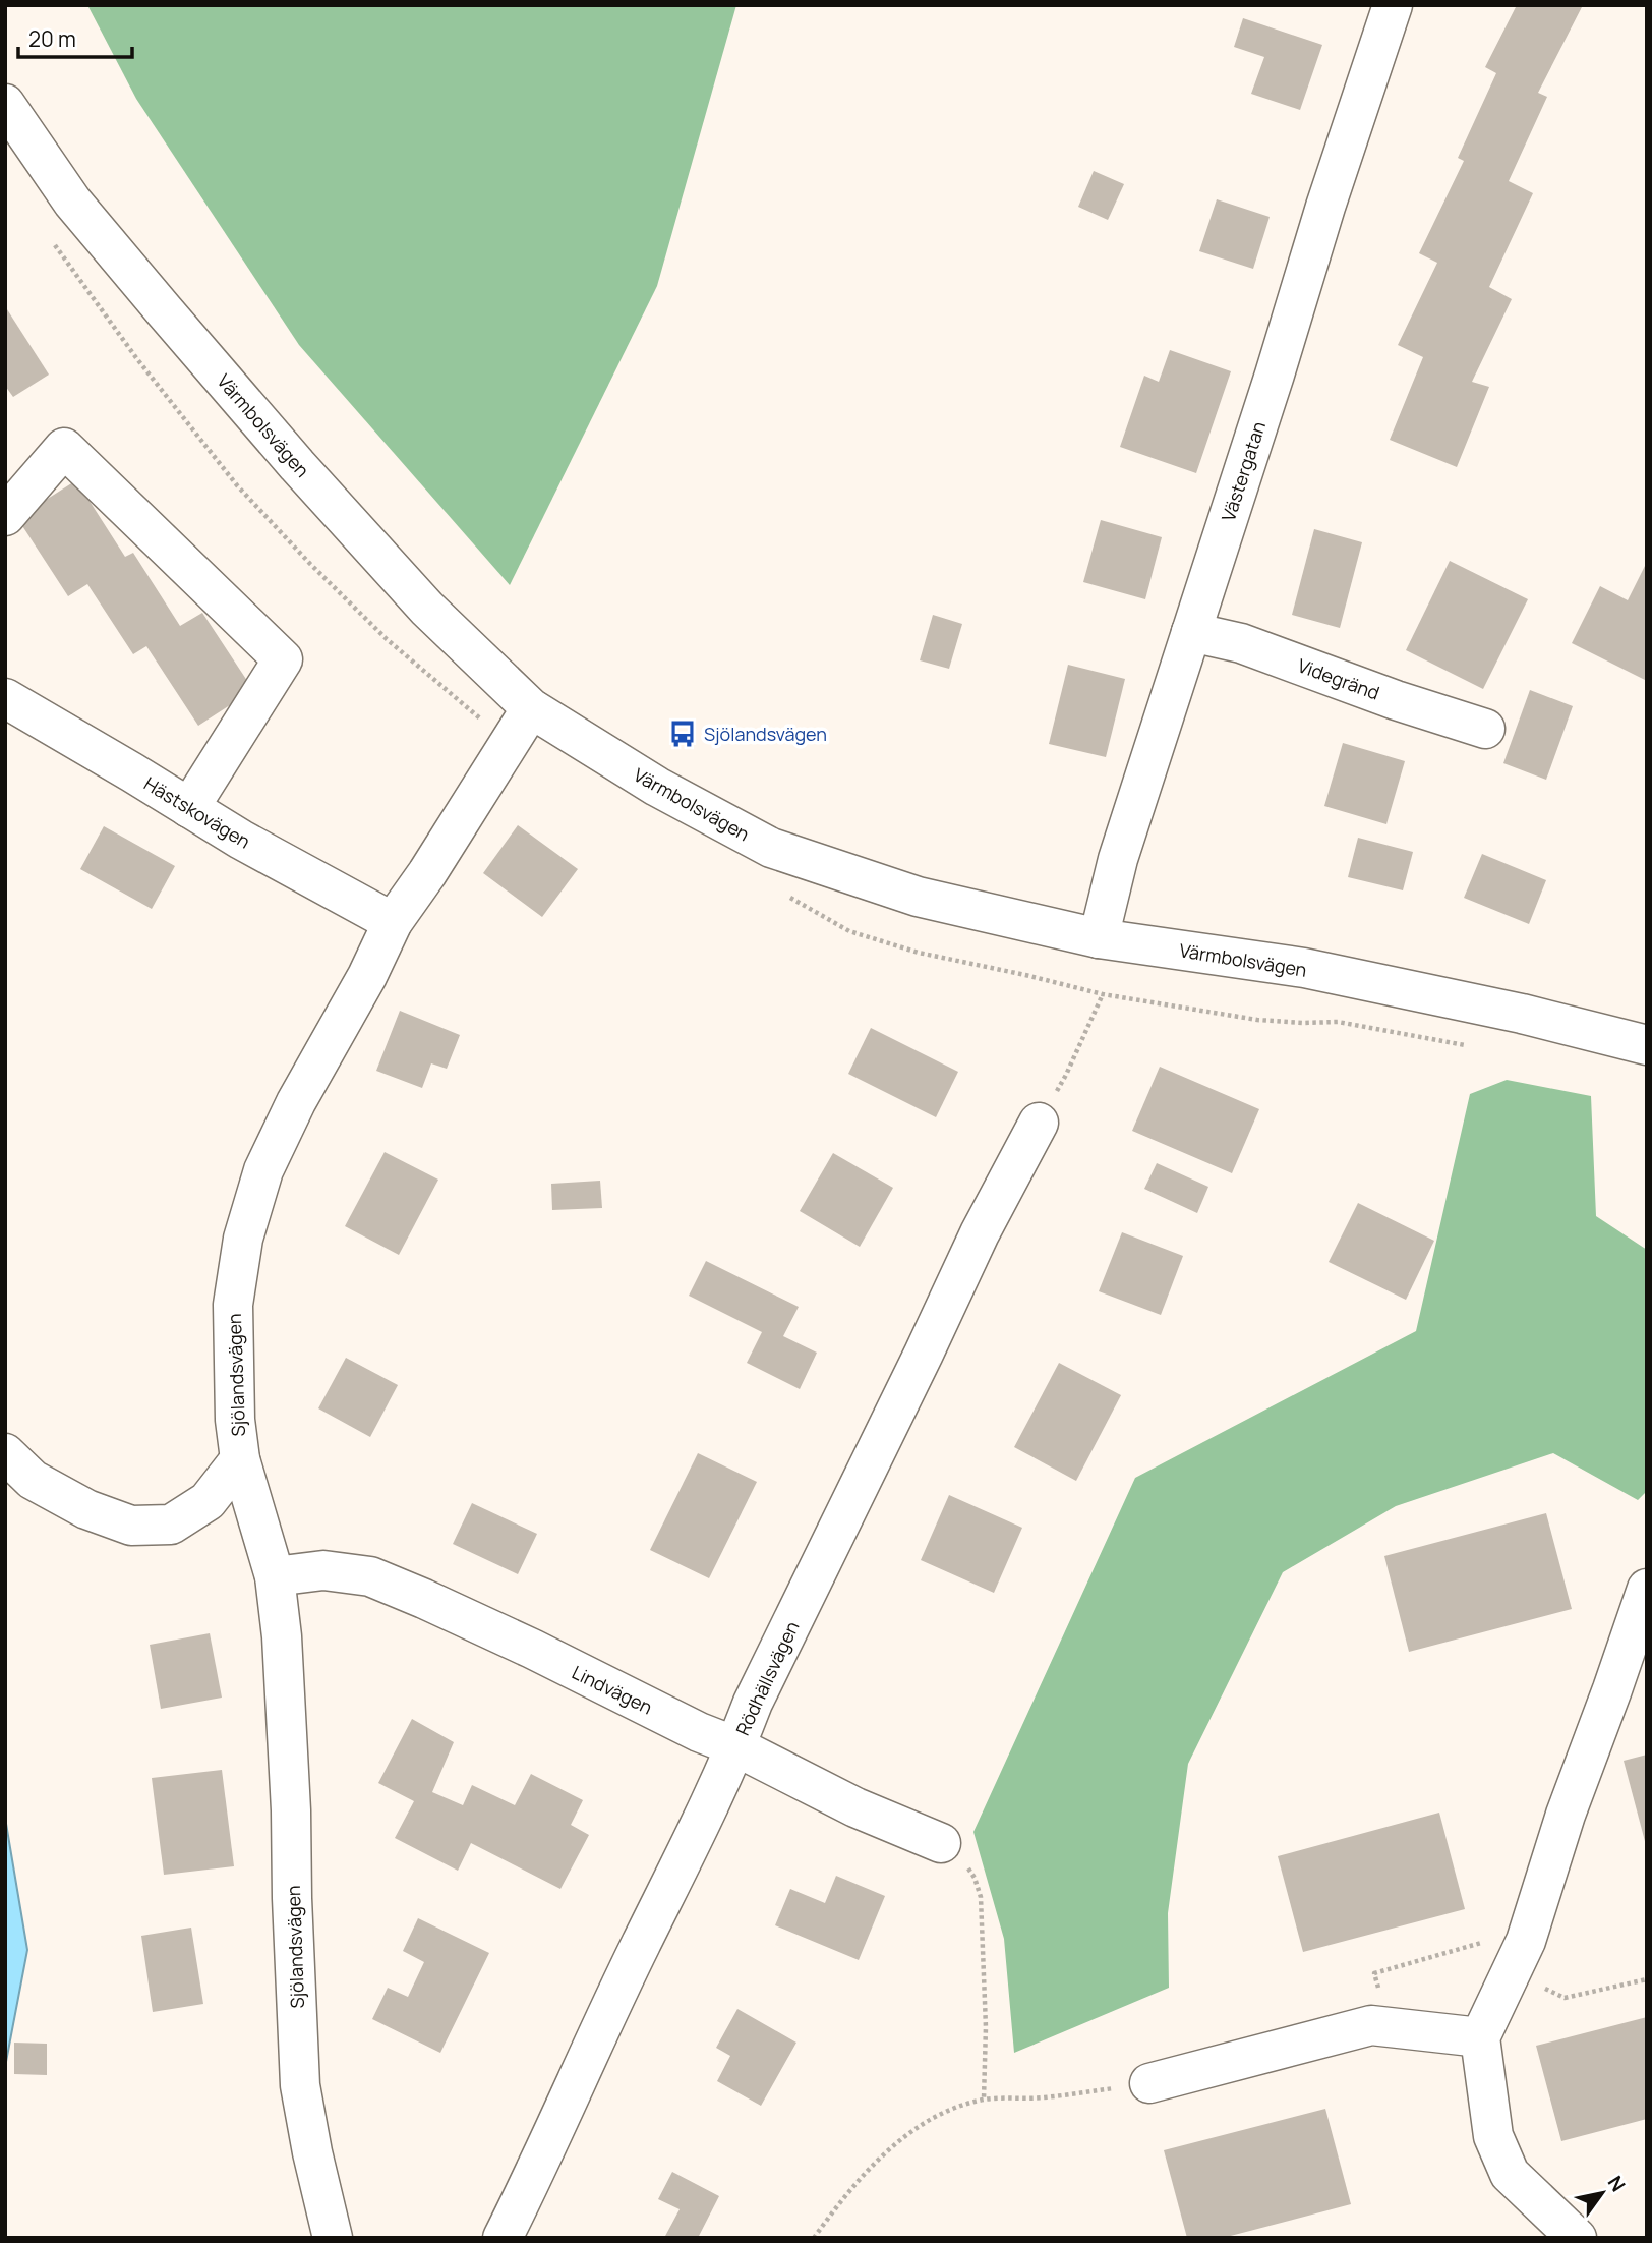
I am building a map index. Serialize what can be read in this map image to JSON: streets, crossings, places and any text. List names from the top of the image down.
{
  "streets": {
    "street": [
      "Värmbolsvägen",
      "Västergatan",
      "Videgränd",
      "Hästskovägen",
      "Sjölandsvägen",
      "Rödhällsvägen",
      "Lindvägen"
    ]
  },
  "crossings": [
    ["Värmbolsvägen", "Västergatan"],
    ["Värmbolsvägen", "Sjölandsvägen"],
    ["Västergatan", "Videgränd"],
    ["Hästskovägen", "Sjölandsvägen"],
    ["Sjölandsvägen", "Lindvägen"],
    ["Rödhällsvägen", "Lindvägen"]
  ],
  "places": {
    "bus stop": ["Sjölandsvägen"]
  },
  "scale_bar": "20 m",
  "north": "top right"
}
